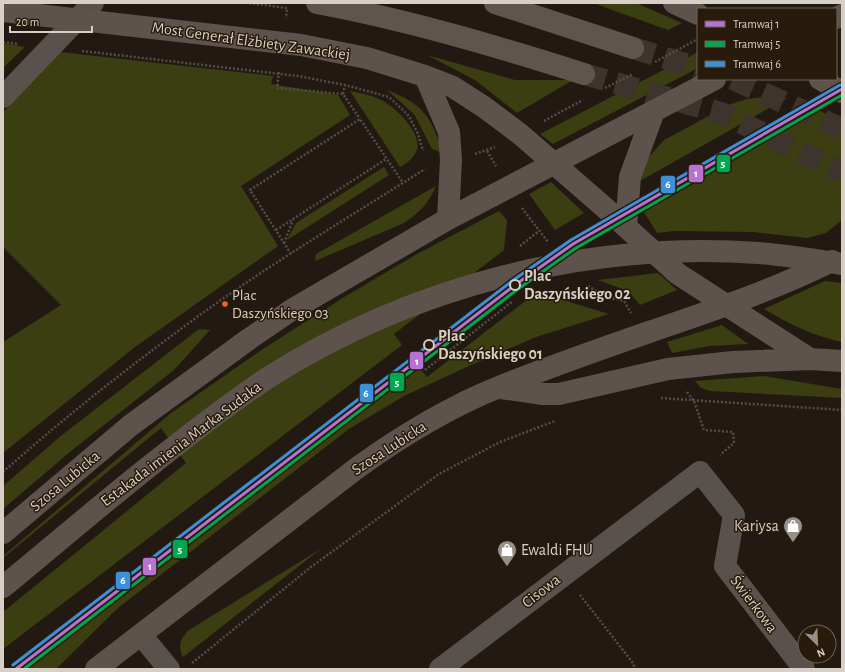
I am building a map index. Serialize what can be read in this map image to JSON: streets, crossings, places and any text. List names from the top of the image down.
{
  "streets": {
    "main road": ["Most Generał Elżbiety Zawackiej", "Estakada imienia Marka Sudaka", "Szosa Lubicka"],
    "street": ["Cisowa", "Świerkowa"]
  },
  "crossings": [
    ["Most Generał Elżbiety Zawackiej", "Szosa Lubicka"],
    ["Cisowa", "Świerkowa"]
  ],
  "places": {
    "other": ["Plac Daszyńskiego 02", "Plac Daszyńskiego 03", "Plac Daszyńskiego 01"],
    "shop": ["Kariysa", "Ewaldi FHU"]
  },
  "lines": ["tram line 6", "tram line 1", "tram line 5"],
  "legend": ["Tramwaj 1", "Tramwaj 5", "Tramwaj 6"],
  "scale_bar": "20 m",
  "north": "bottom right"
}
